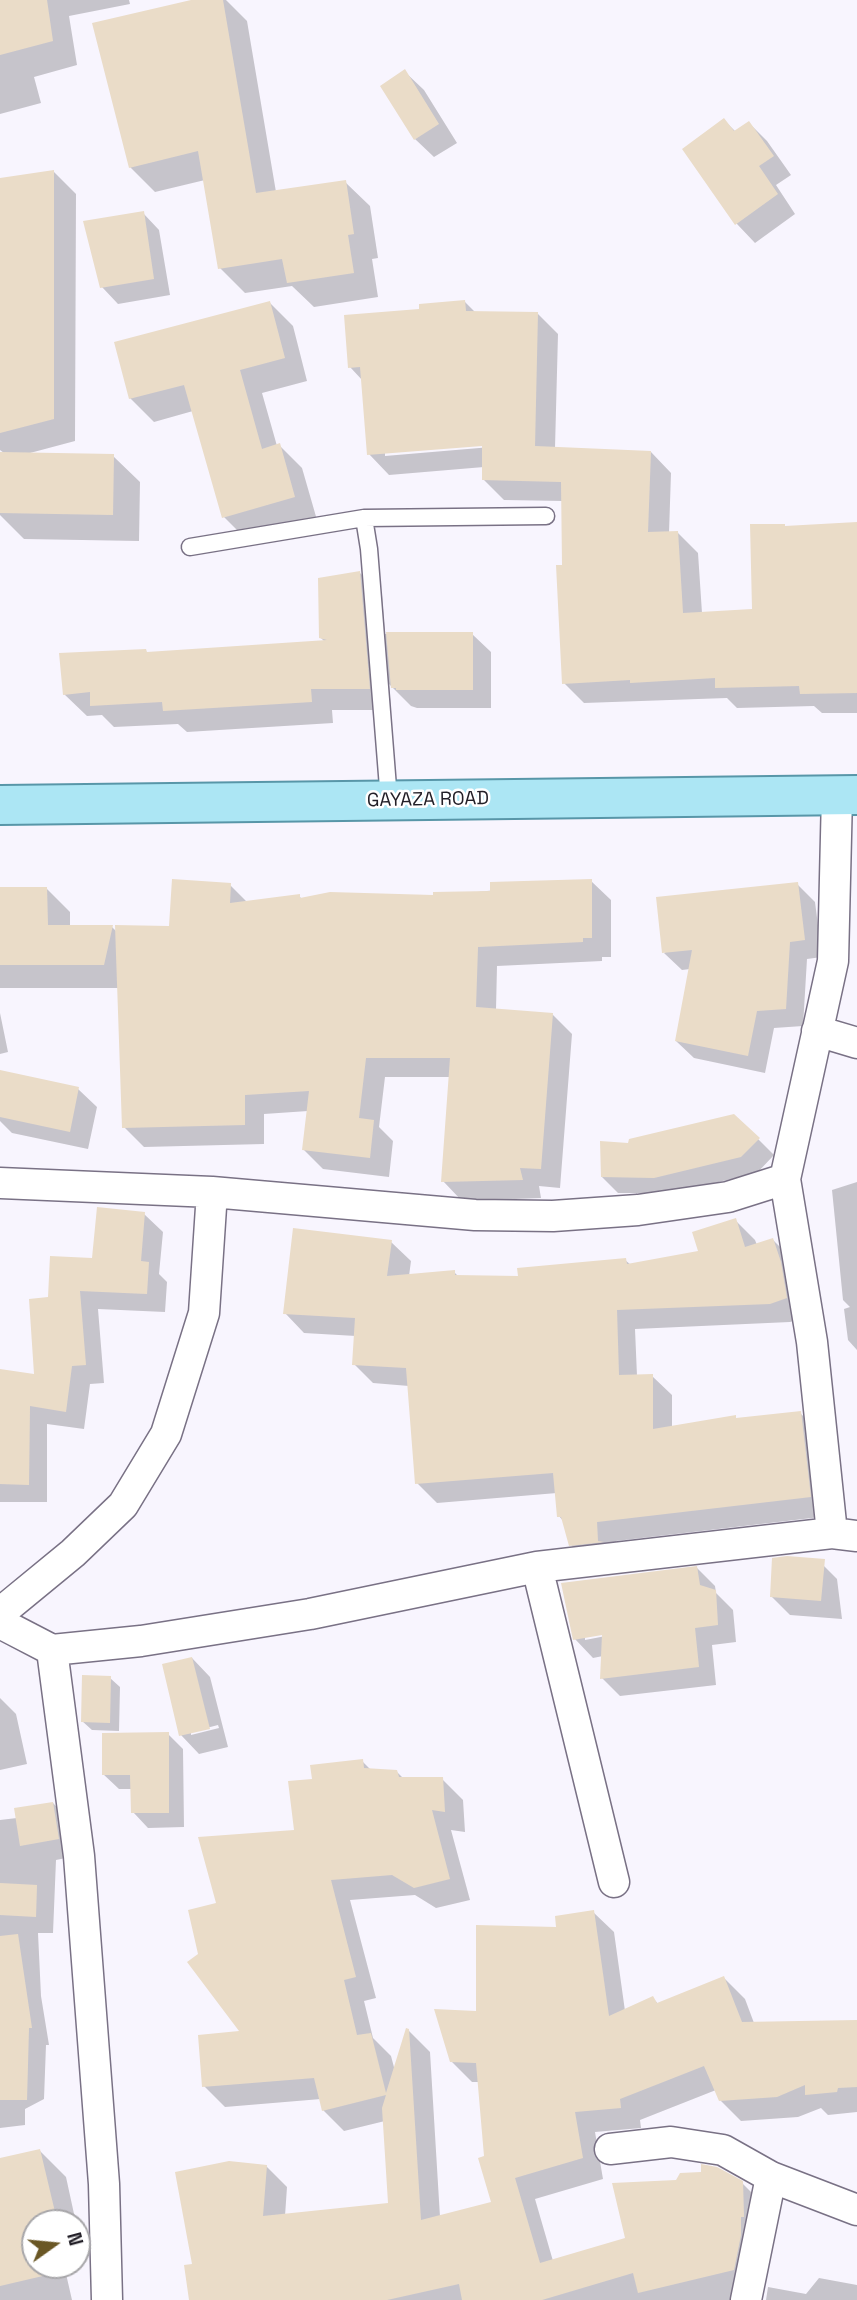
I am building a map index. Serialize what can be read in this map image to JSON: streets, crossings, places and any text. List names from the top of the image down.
{
  "streets": {
    "main road": ["GAYAZA ROAD"]
  },
  "north": "right"
}
